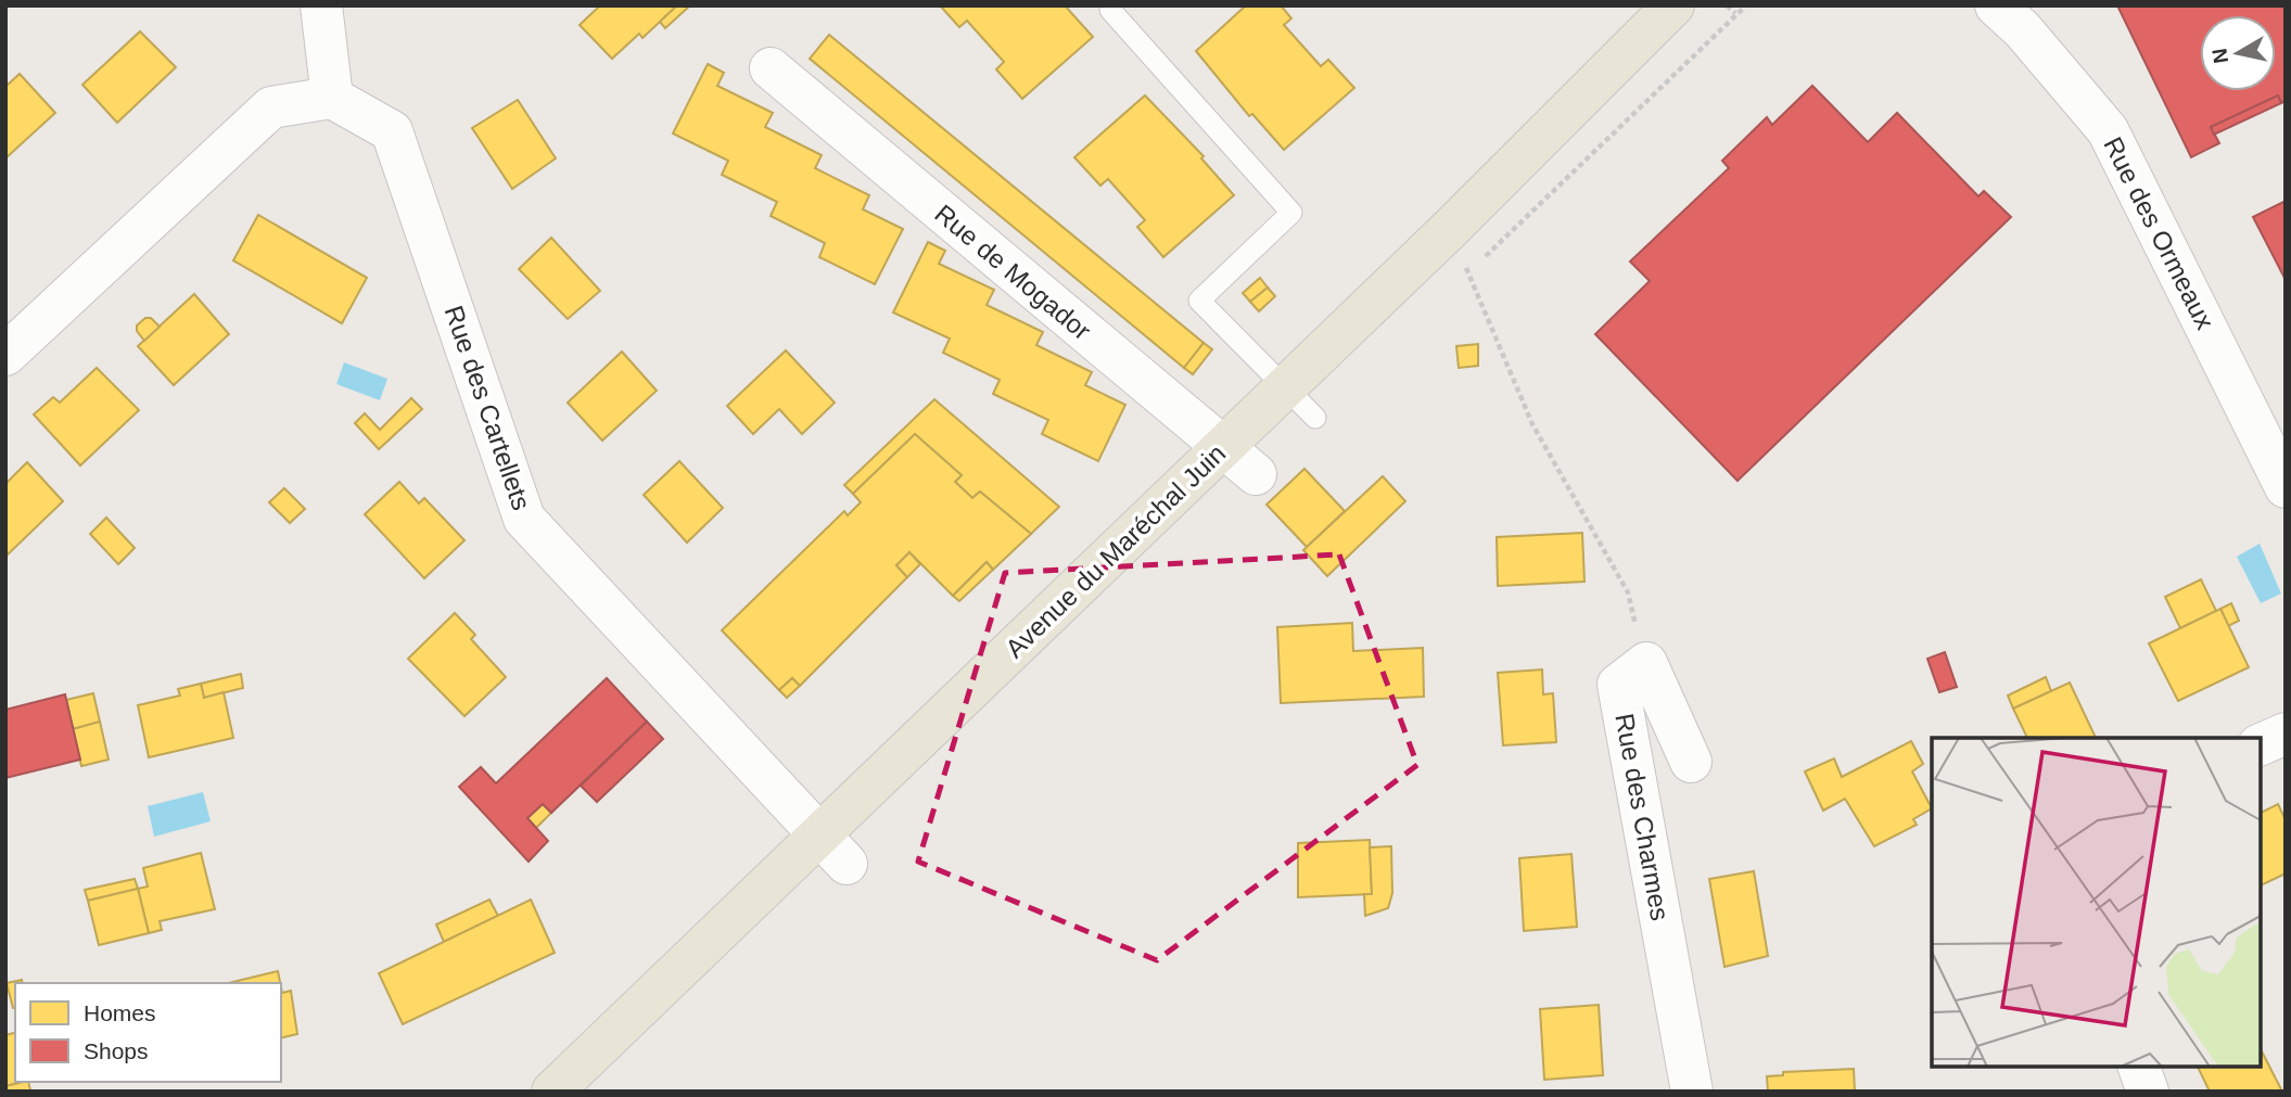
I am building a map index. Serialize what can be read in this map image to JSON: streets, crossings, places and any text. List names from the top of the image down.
{
  "streets": {
    "main road": ["Avenue du Maréchal Juin"],
    "street": [
      "Rue des Ormeaux",
      "Rue de Mogador",
      "Rue des Cartellets",
      "Rue des Charmes"
    ]
  },
  "crossings": [
    ["Rue de Mogador", "Avenue du Maréchal Juin"],
    ["Rue des Cartellets", "Avenue du Maréchal Juin"]
  ],
  "legend": ["Homes", "Shops"],
  "north": "left"
}
